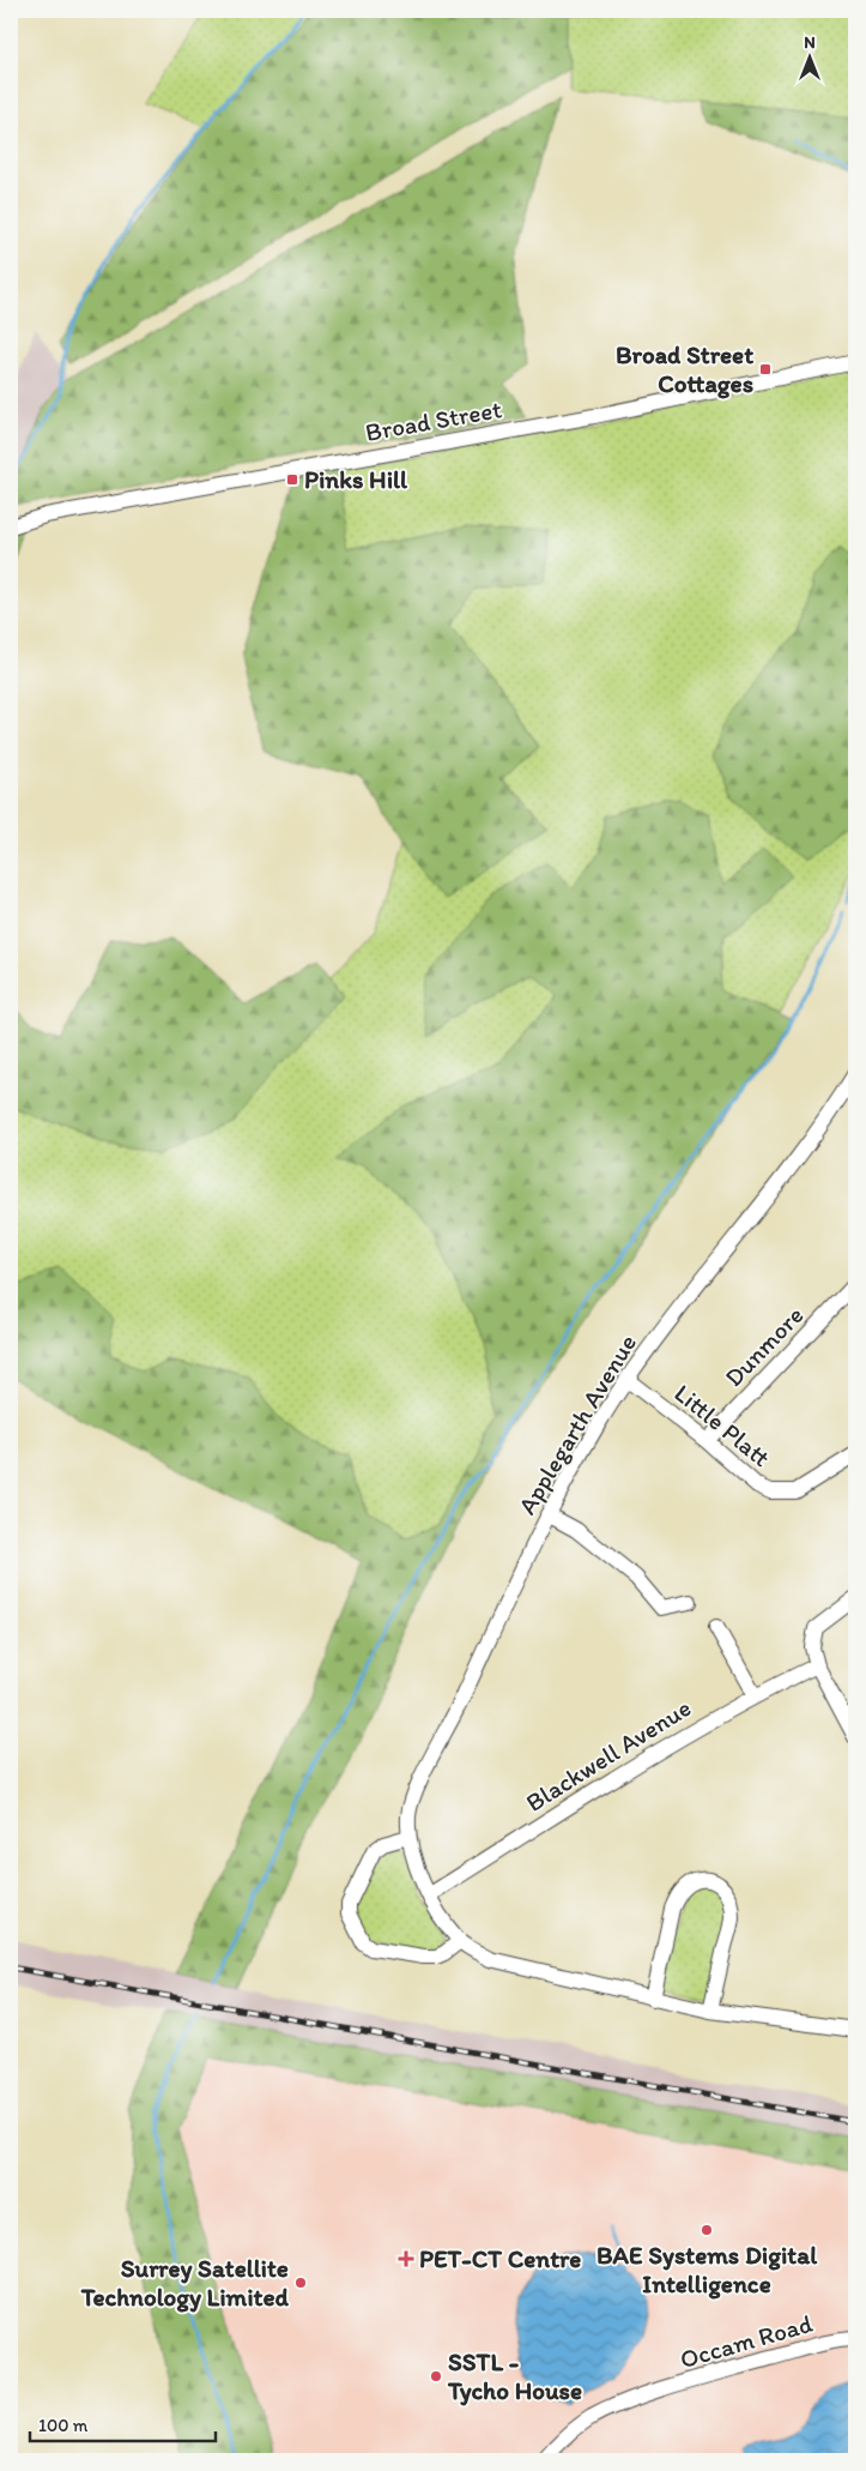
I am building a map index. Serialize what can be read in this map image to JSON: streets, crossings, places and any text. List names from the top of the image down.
{
  "streets": {
    "street": [
      "Broad Street",
      "Dunmore",
      "Applegarth Avenue",
      "Little Platt",
      "Blackwell Avenue",
      "Occam Road"
    ]
  },
  "crossings": [
    ["Dunmore", "Little Platt"],
    ["Applegarth Avenue", "Little Platt"],
    ["Applegarth Avenue", "Blackwell Avenue"]
  ],
  "places": {
    "transit": ["Broad Street Cottages", "Pinks Hill"],
    "other": ["BAE Systems Digital Intelligence", "Surrey Satellite Technology Limited", "SSTL - Tycho House"],
    "health": ["PET-CT Centre"]
  },
  "scale_bar": "100 m",
  "north": "top"
}
